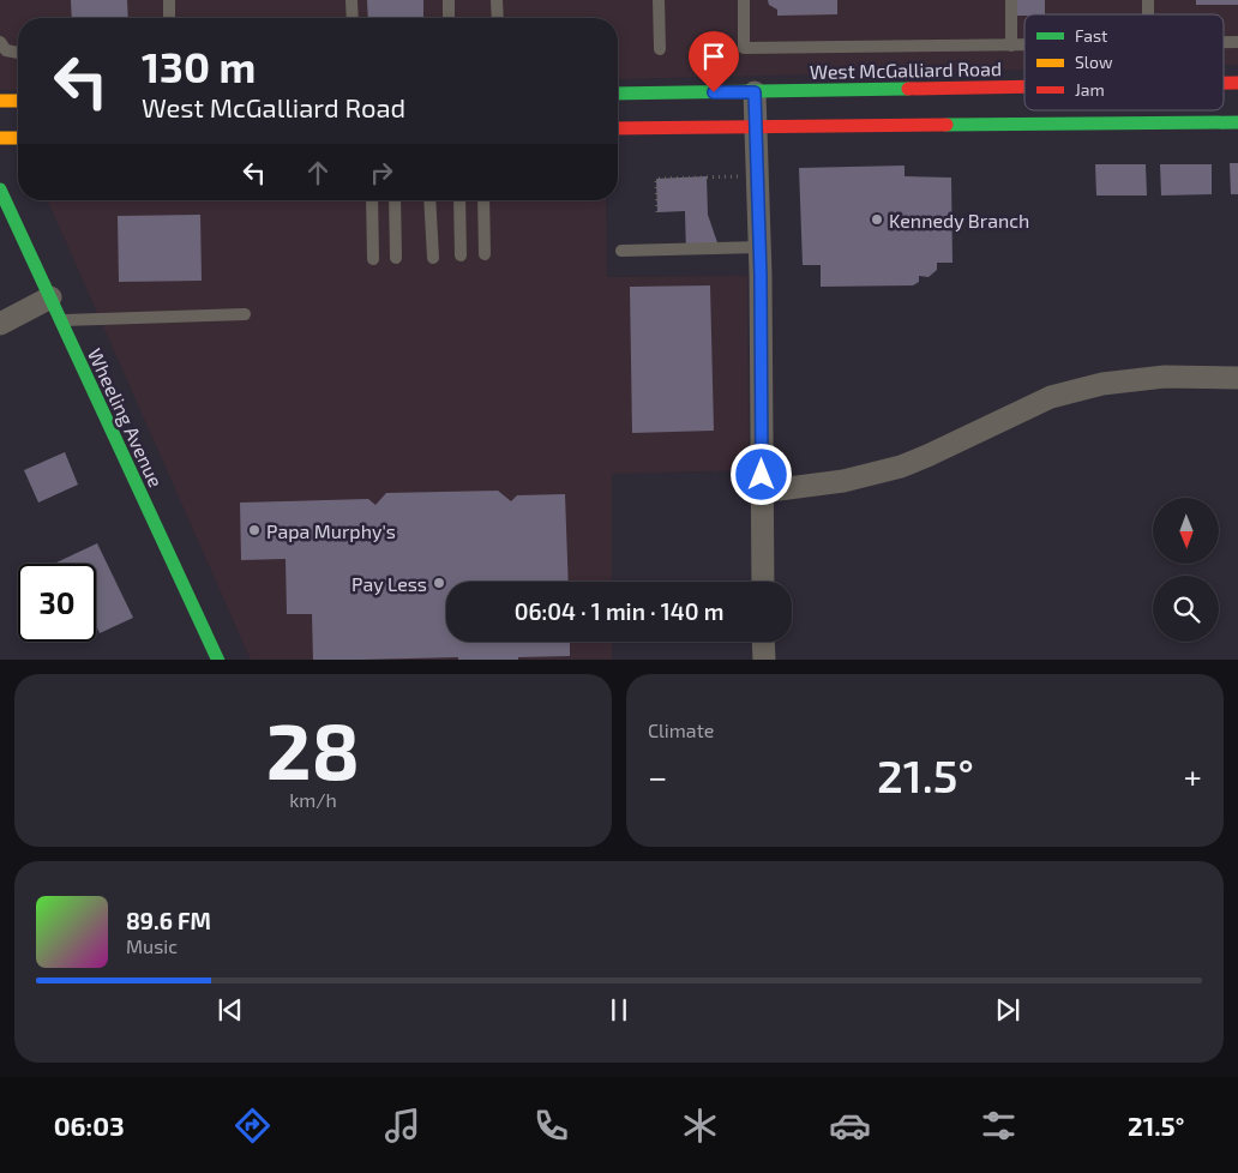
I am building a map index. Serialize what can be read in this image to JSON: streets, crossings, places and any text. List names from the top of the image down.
{
  "streets": {
    "main road": ["West McGalliard Road", "Wheeling Avenue"]
  },
  "places": ["Kennedy Branch", "Papa Murphy's", "Pay Less"],
  "legend": ["Fast", "Slow", "Jam"],
  "north": "bottom",
  "page": {
    "turn": ["130 m", "West McGalliard Road"],
    "limit": "30",
    "trip": "06:04 · 1 min · 140 m",
    "tile": [
      ["28", "km/h"],
      "Climate"
    ],
    "heat": ["−", "21.5°", "+"],
    "song": ["89.6 FM", "Music"],
    "tabs": ["06:03", "21.5°"]
  }
}
